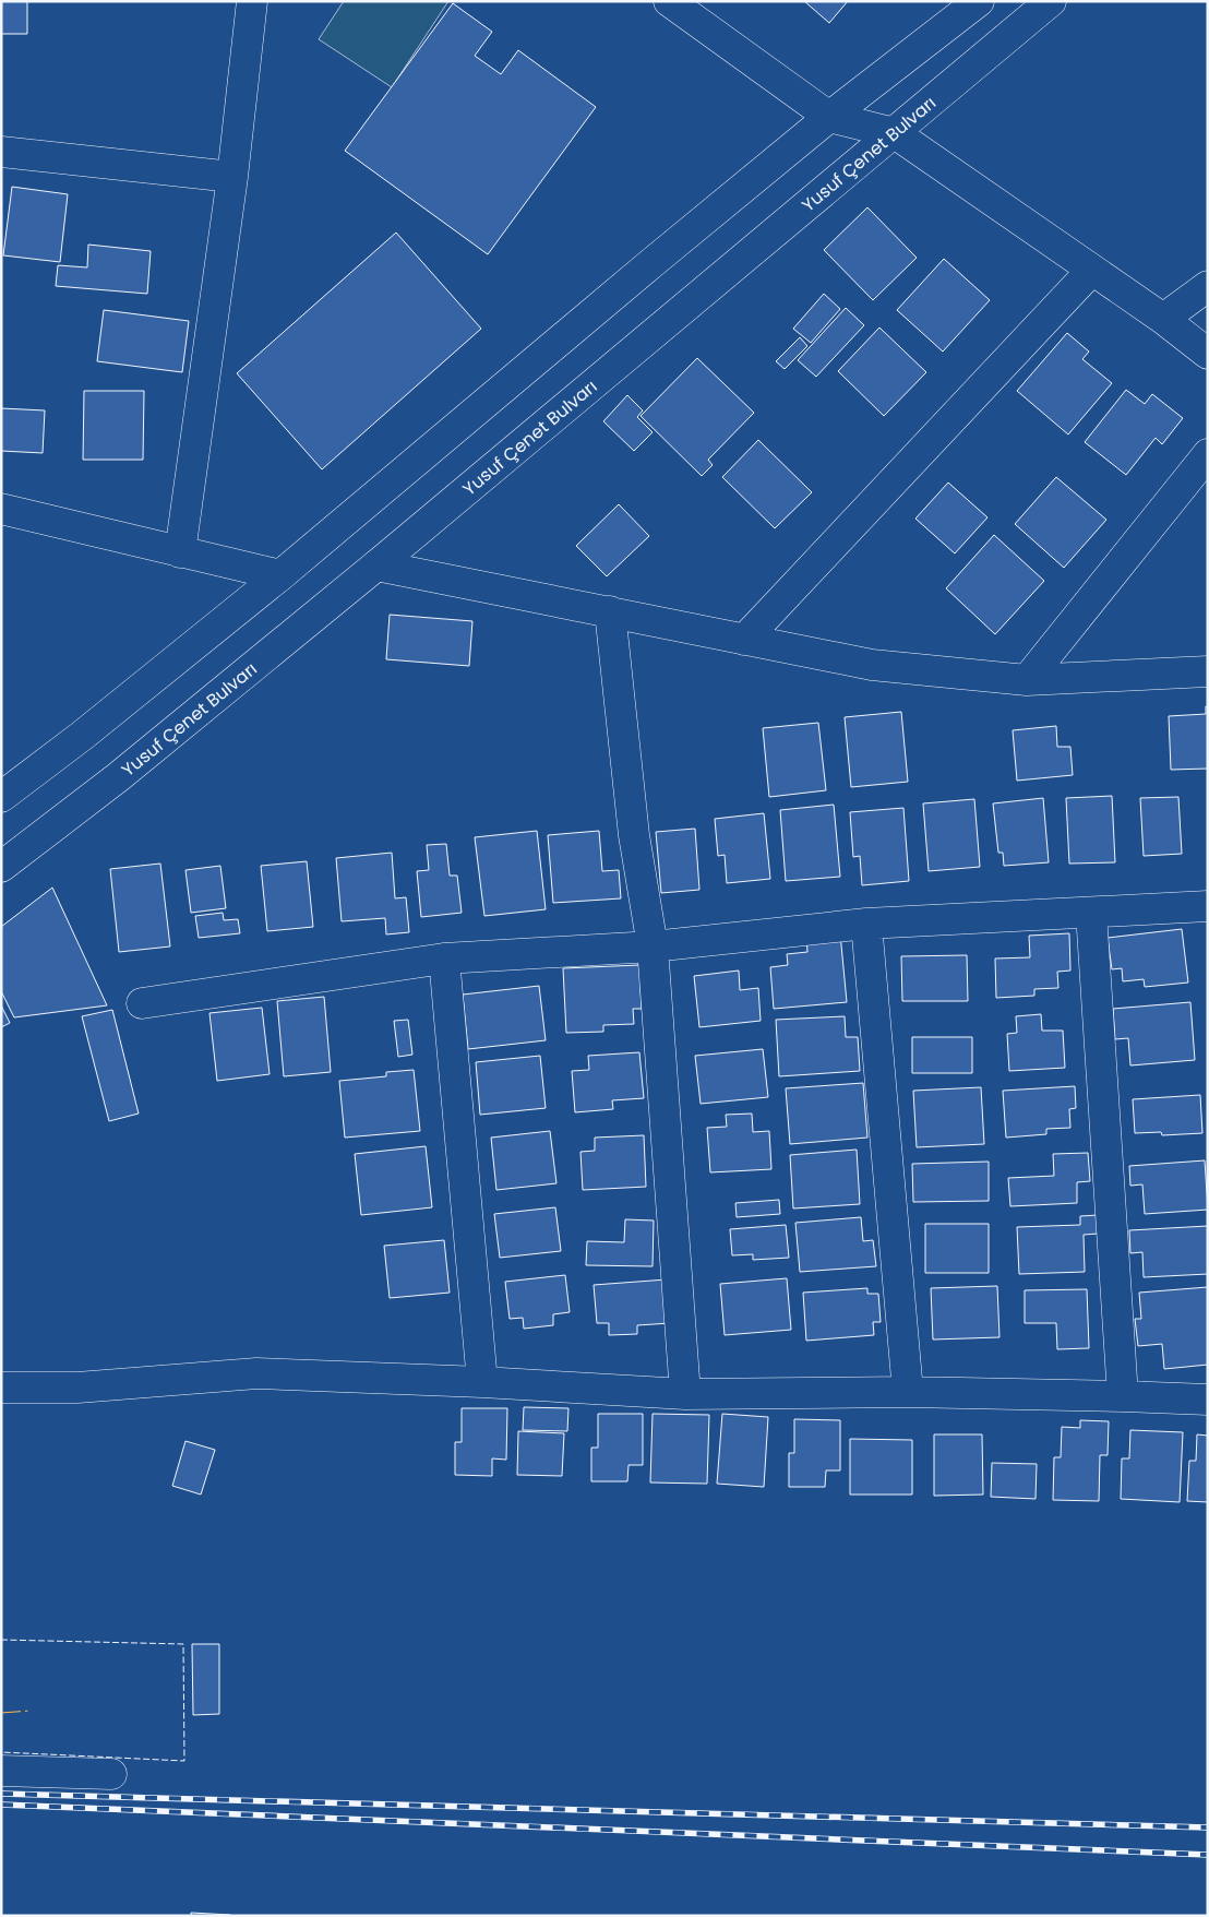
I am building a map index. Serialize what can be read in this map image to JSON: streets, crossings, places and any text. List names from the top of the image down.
{
  "streets": {
    "main road": ["Yusuf Çenet Bulvarı"]
  }
}
